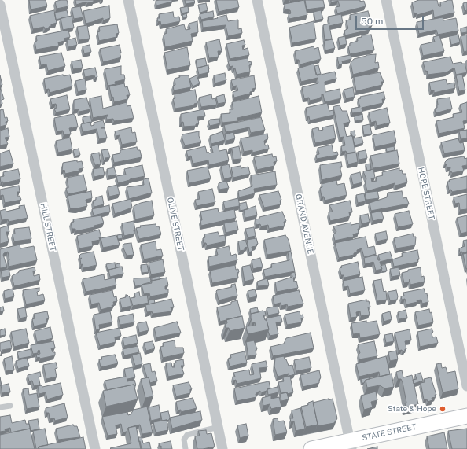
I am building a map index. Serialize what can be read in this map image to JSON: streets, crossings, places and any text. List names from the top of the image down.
{
  "streets": {
    "main road": ["STATE STREET"],
    "street": [
      "HOPE STREET",
      "OLIVE STREET",
      "GRAND AVENUE",
      "HILL STREET"
    ]
  },
  "crossings": [
    ["GRAND AVENUE", "STATE STREET"]
  ],
  "places": ["State & Hope"],
  "scale_bar": "50 m"
}
